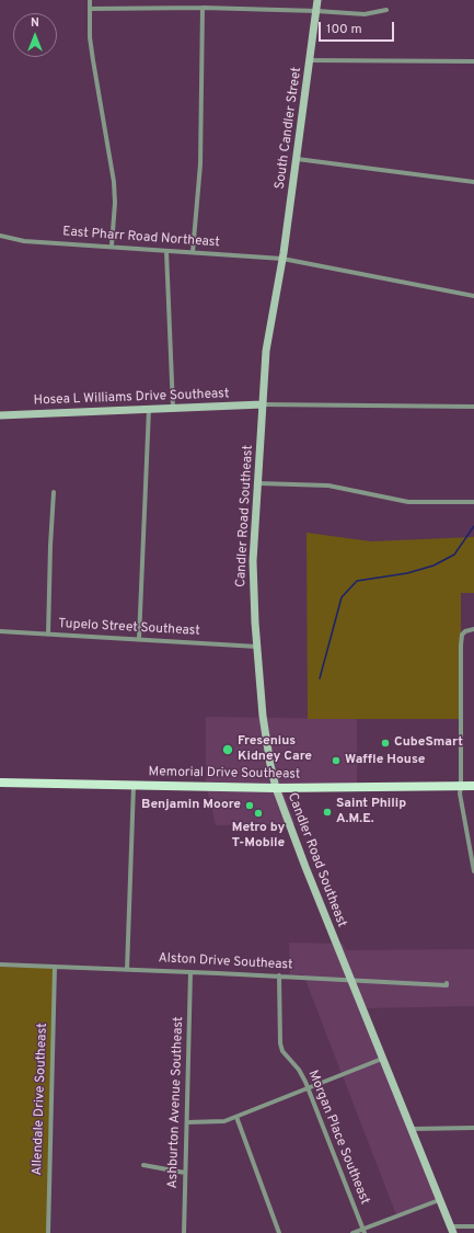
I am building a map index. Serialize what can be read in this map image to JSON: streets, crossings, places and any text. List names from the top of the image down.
{
  "streets": {
    "main road": [
      "South Candler Street",
      "Hosea L Williams Drive Southeast",
      "Candler Road Southeast",
      "Memorial Drive Southeast"
    ],
    "street": [
      "East Pharr Road Northeast",
      "Tupelo Street Southeast",
      "Alston Drive Southeast",
      "Allendale Drive Southeast",
      "Ashburton Avenue Southeast",
      "Morgan Place Southeast"
    ]
  },
  "crossings": [
    ["South Candler Street", "East Pharr Road Northeast"],
    ["South Candler Street", "Hosea L Williams Drive Southeast"],
    ["South Candler Street", "Candler Road Southeast"],
    ["Hosea L Williams Drive Southeast", "Candler Road Southeast"],
    ["Candler Road Southeast", "Tupelo Street Southeast"],
    ["Candler Road Southeast", "Memorial Drive Southeast"],
    ["Candler Road Southeast", "Alston Drive Southeast"],
    ["Alston Drive Southeast", "Allendale Drive Southeast"],
    ["Alston Drive Southeast", "Ashburton Avenue Southeast"],
    ["Alston Drive Southeast", "Morgan Place Southeast"]
  ],
  "places": [
    "CubeSmart",
    "Fresenius Kidney Care",
    "Waffle House",
    "Benjamin Moore",
    "Saint Philip A.M.E.",
    "Metro by T-Mobile"
  ],
  "scale_bar": "100 m",
  "north": "top"
}
